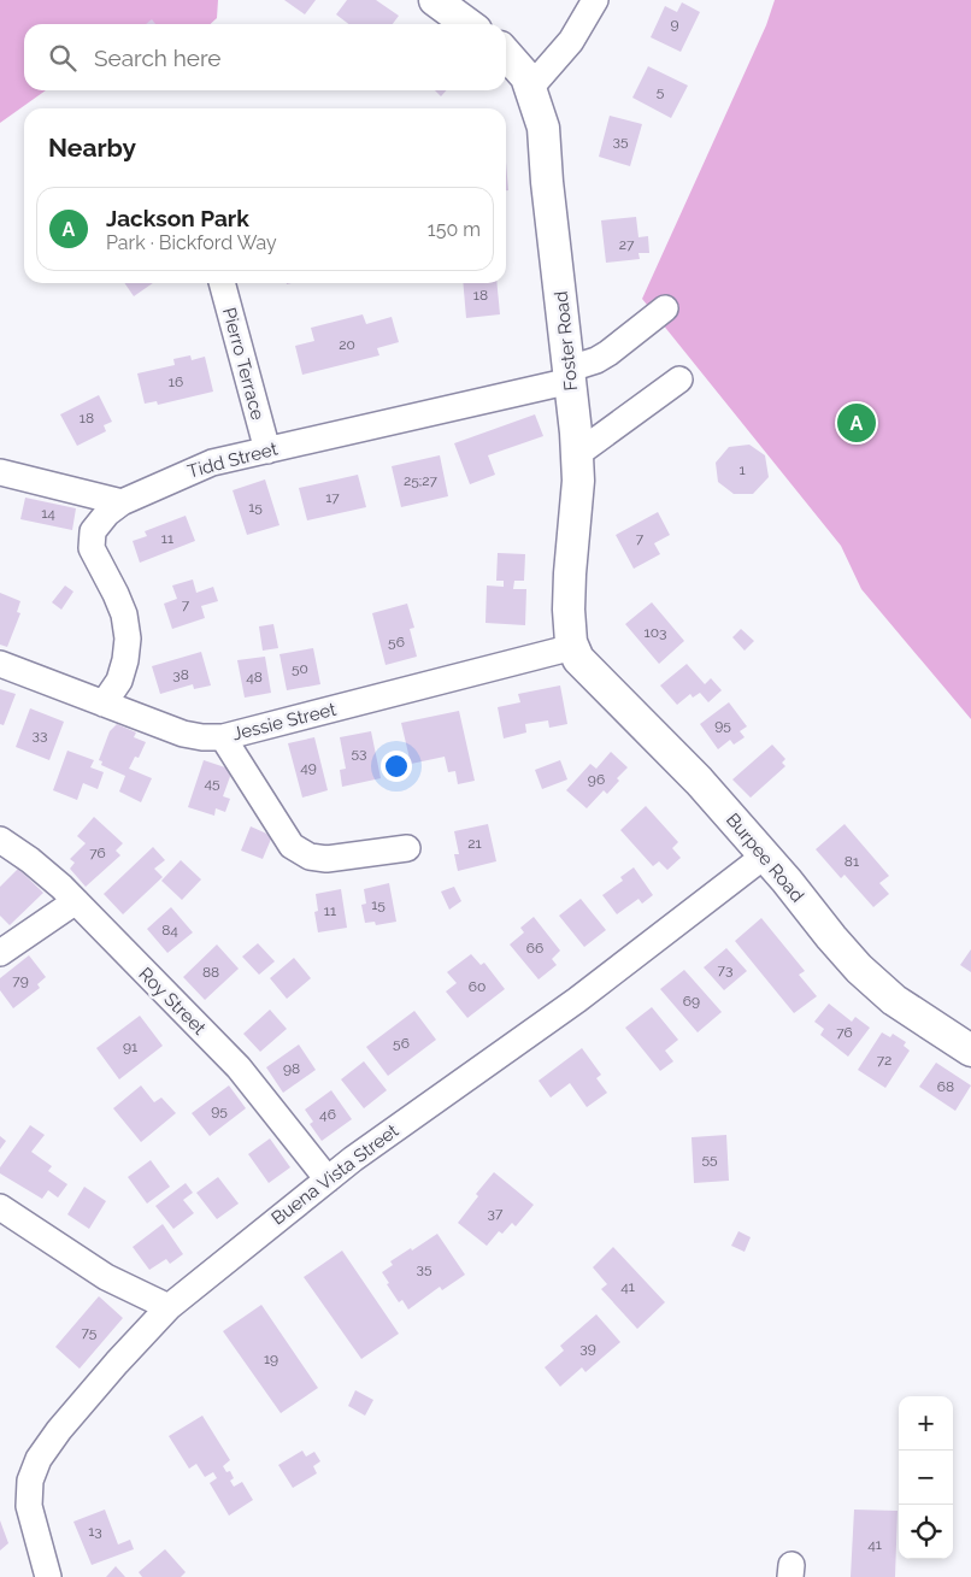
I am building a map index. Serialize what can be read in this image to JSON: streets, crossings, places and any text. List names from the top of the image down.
{
  "streets": {
    "street": [
      "Foster Road",
      "Pierro Terrace",
      "Tidd Street",
      "Jessie Street",
      "Burpee Road",
      "Roy Street",
      "Buena Vista Street"
    ]
  },
  "crossings": [
    ["Foster Road", "Tidd Street"],
    ["Foster Road", "Jessie Street"],
    ["Foster Road", "Burpee Road"],
    ["Pierro Terrace", "Tidd Street"],
    ["Tidd Street", "Jessie Street"],
    ["Jessie Street", "Burpee Road"],
    ["Burpee Road", "Buena Vista Street"],
    ["Roy Street", "Buena Vista Street"]
  ],
  "house_numbers": [
    "9",
    "5",
    "35",
    "27",
    "18",
    "20",
    "16",
    "18",
    "1",
    "25;27",
    "17",
    "15",
    "14",
    "11",
    "7",
    "7",
    "103",
    "56",
    "50",
    "38",
    "48",
    "95",
    "33",
    "53",
    "49",
    "96",
    "45",
    "21",
    "76",
    "81",
    "15",
    "11",
    "84",
    "66",
    "73",
    "88",
    "79",
    "60",
    "69",
    "76",
    "56",
    "91",
    "72",
    "98",
    "68",
    "95",
    "46",
    "55",
    "37",
    "35",
    "41",
    "75",
    "39",
    "19",
    "13",
    "41"
  ],
  "page": {
    "search": "Search here",
    "heading": "Nearby",
    "list": [
      {
        "mark": "A",
        "name": "Jackson Park",
        "note": "Park · Bickford Way",
        "value": "150 m"
      }
    ],
    "pins": "A",
    "map_buttons": ["+", "−"]
  }
}
